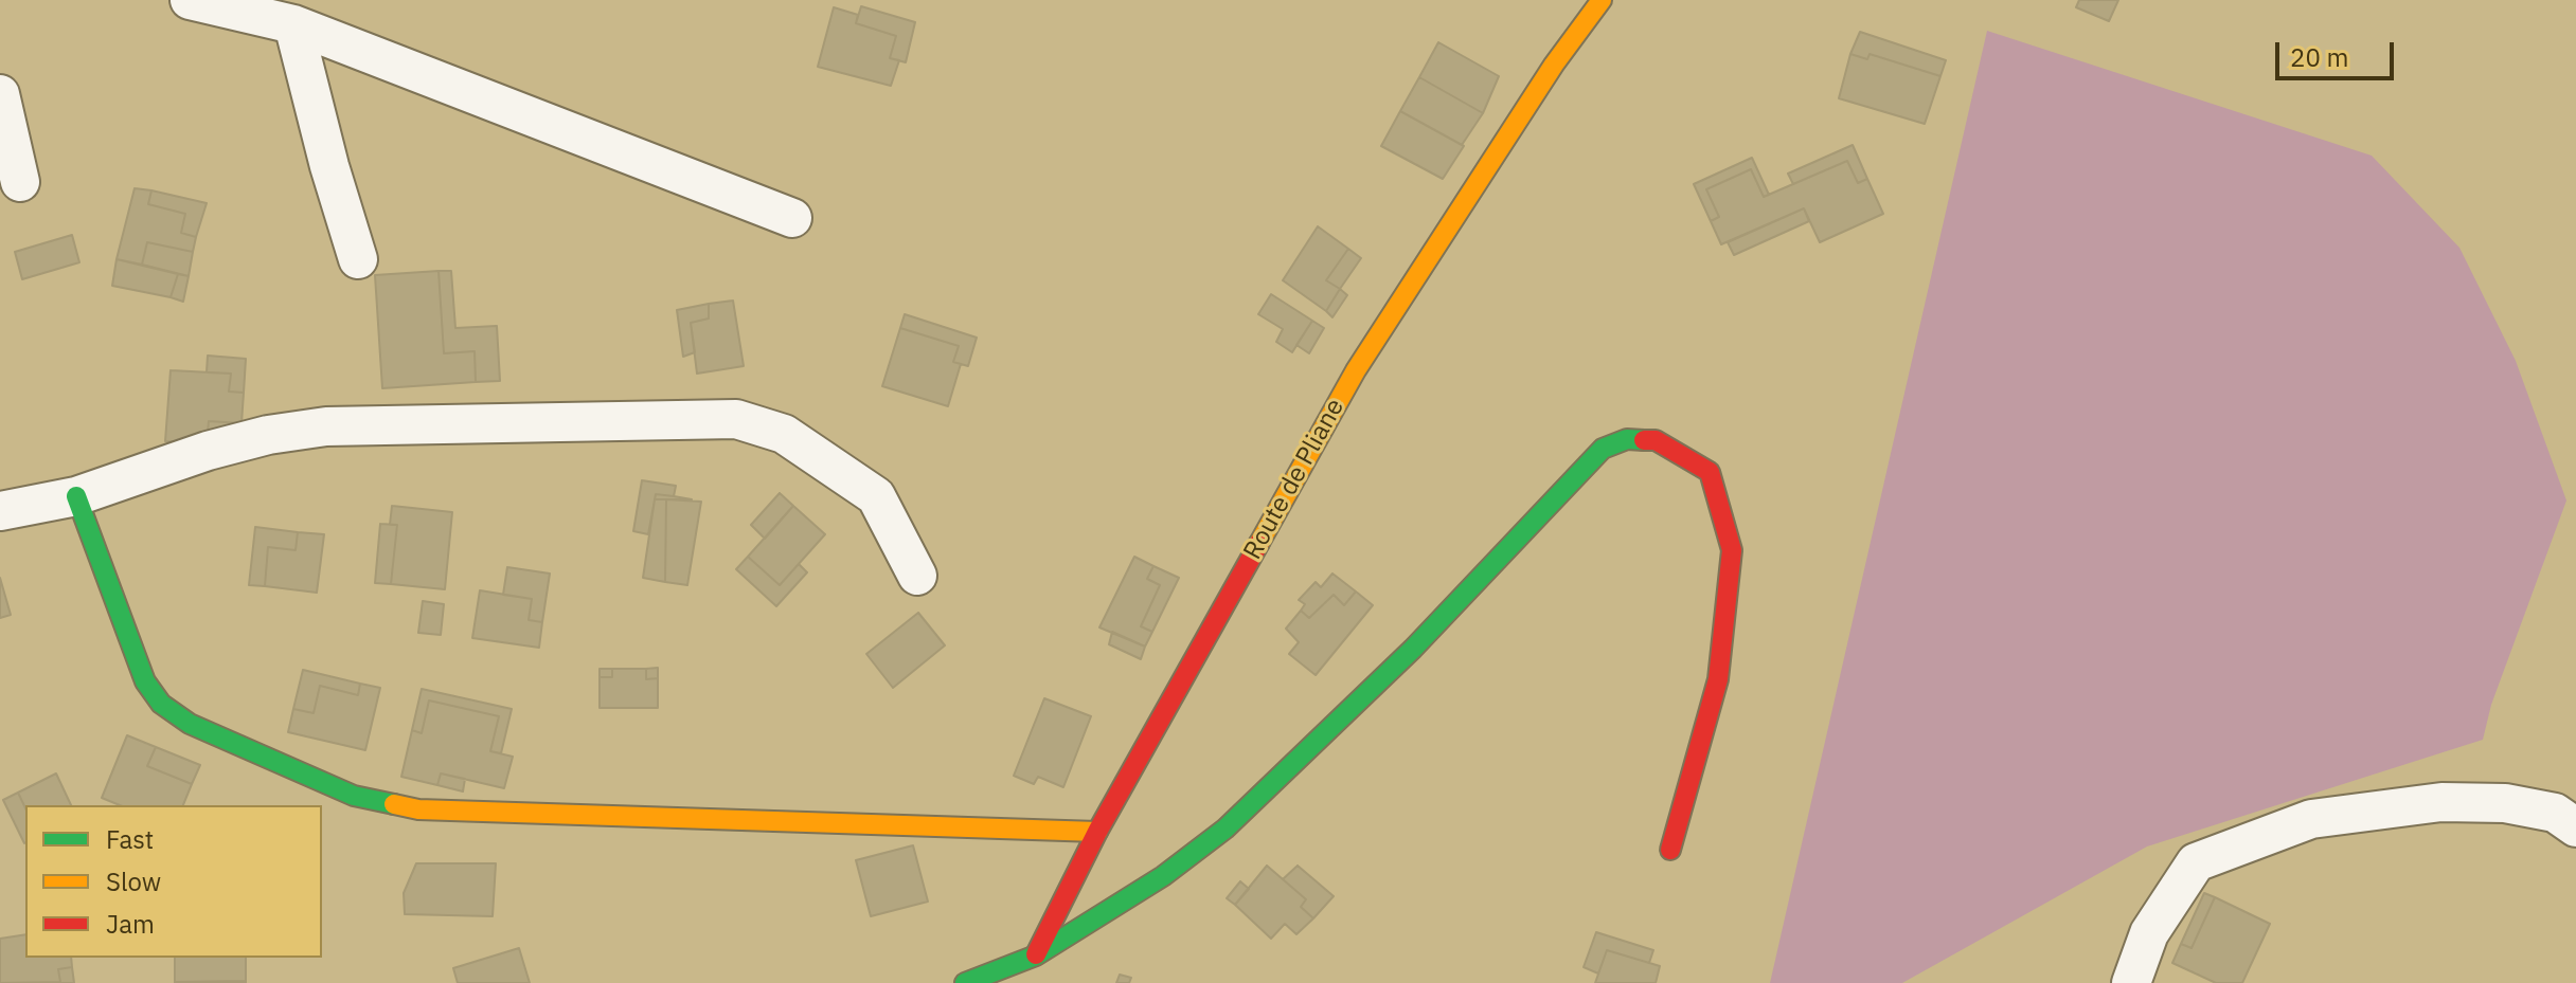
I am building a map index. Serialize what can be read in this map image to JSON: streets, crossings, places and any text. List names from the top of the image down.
{
  "streets": {
    "street": ["Route de Pliane"]
  },
  "legend": ["Fast", "Slow", "Jam"],
  "scale_bar": "20 m"
}
